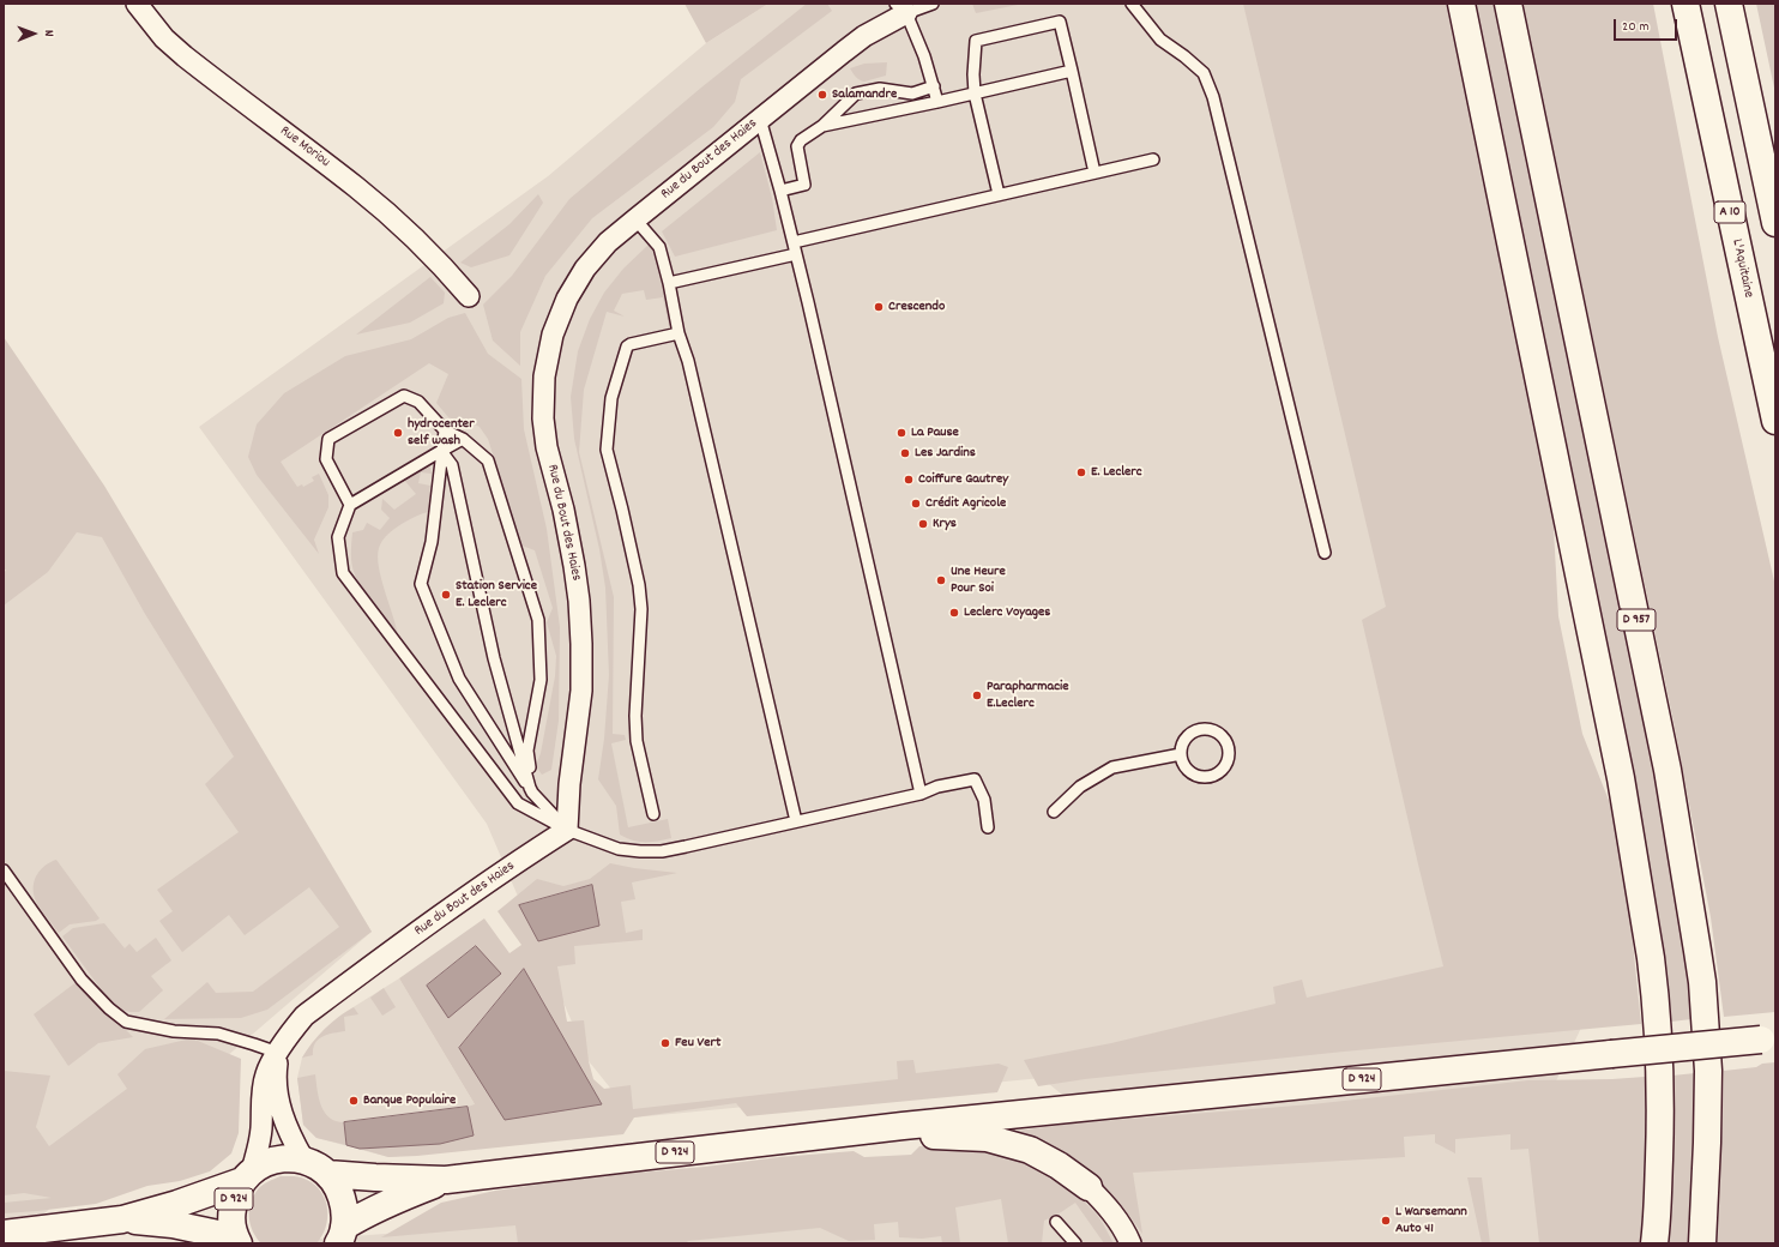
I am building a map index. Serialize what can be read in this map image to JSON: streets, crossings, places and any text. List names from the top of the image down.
{
  "streets": {
    "main road": [
      "A 10",
      "L'Aquitaine",
      "D 957",
      "D 924"
    ],
    "street": ["Rue Moriou", "Rue du Bout des Haies"]
  },
  "crossings": [
    ["Rue du Bout des Haies", "D 924"]
  ],
  "places": [
    "Salamandre",
    "Crescendo",
    "hydrocenter self wash",
    "La Pause",
    "Les Jardins",
    "E. Leclerc",
    "Coiffure Gautrey",
    "Crédit Agricole",
    "Krys",
    "Une Heure Pour Soi",
    "Station Service E. Leclerc",
    "Leclerc Voyages",
    "Parapharmacie E.Leclerc",
    "Feu Vert",
    "Banque Populaire",
    "L Warsemann Auto 41"
  ],
  "scale_bar": "20 m",
  "north": "right"
}
